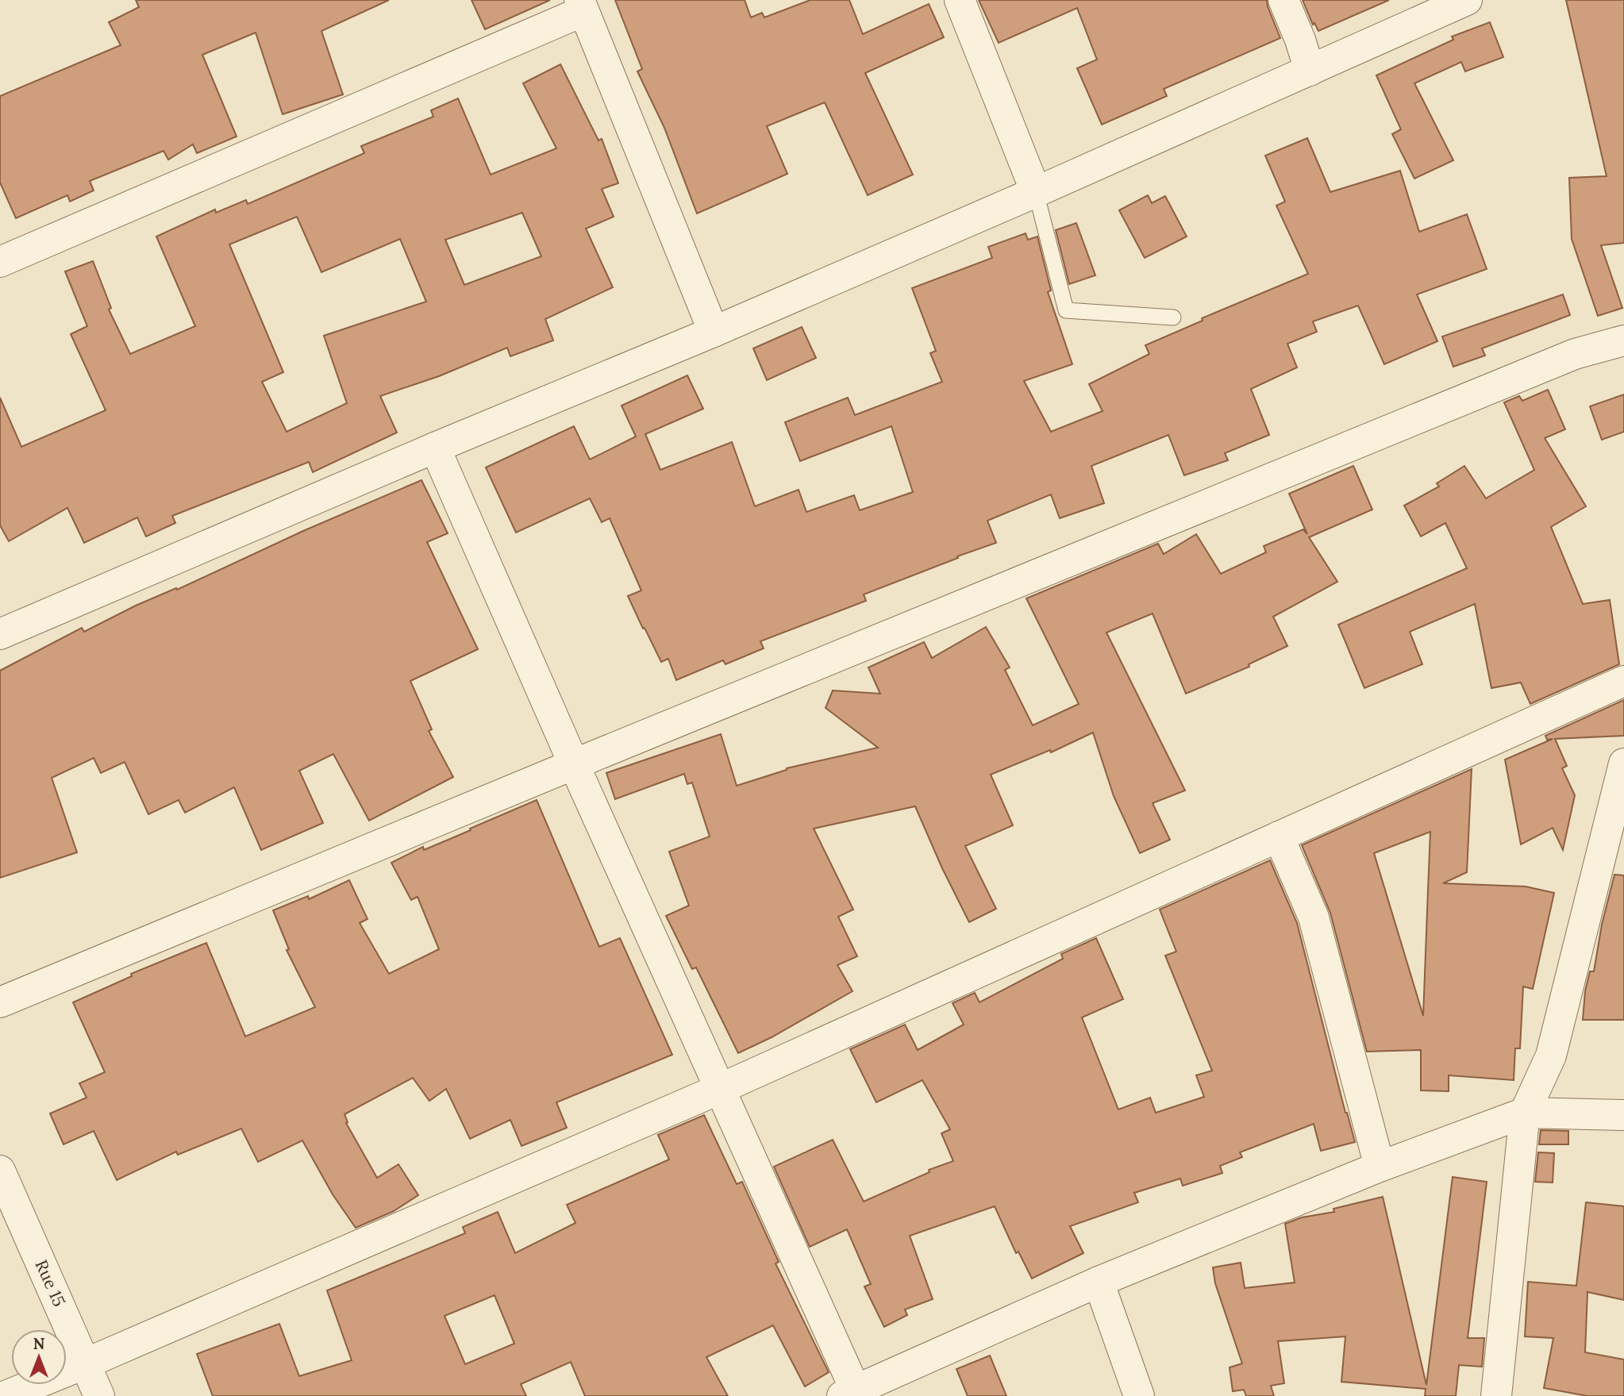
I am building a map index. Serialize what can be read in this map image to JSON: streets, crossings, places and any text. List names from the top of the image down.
{
  "streets": {
    "street": ["Rue 15"]
  },
  "north": "top"
}
